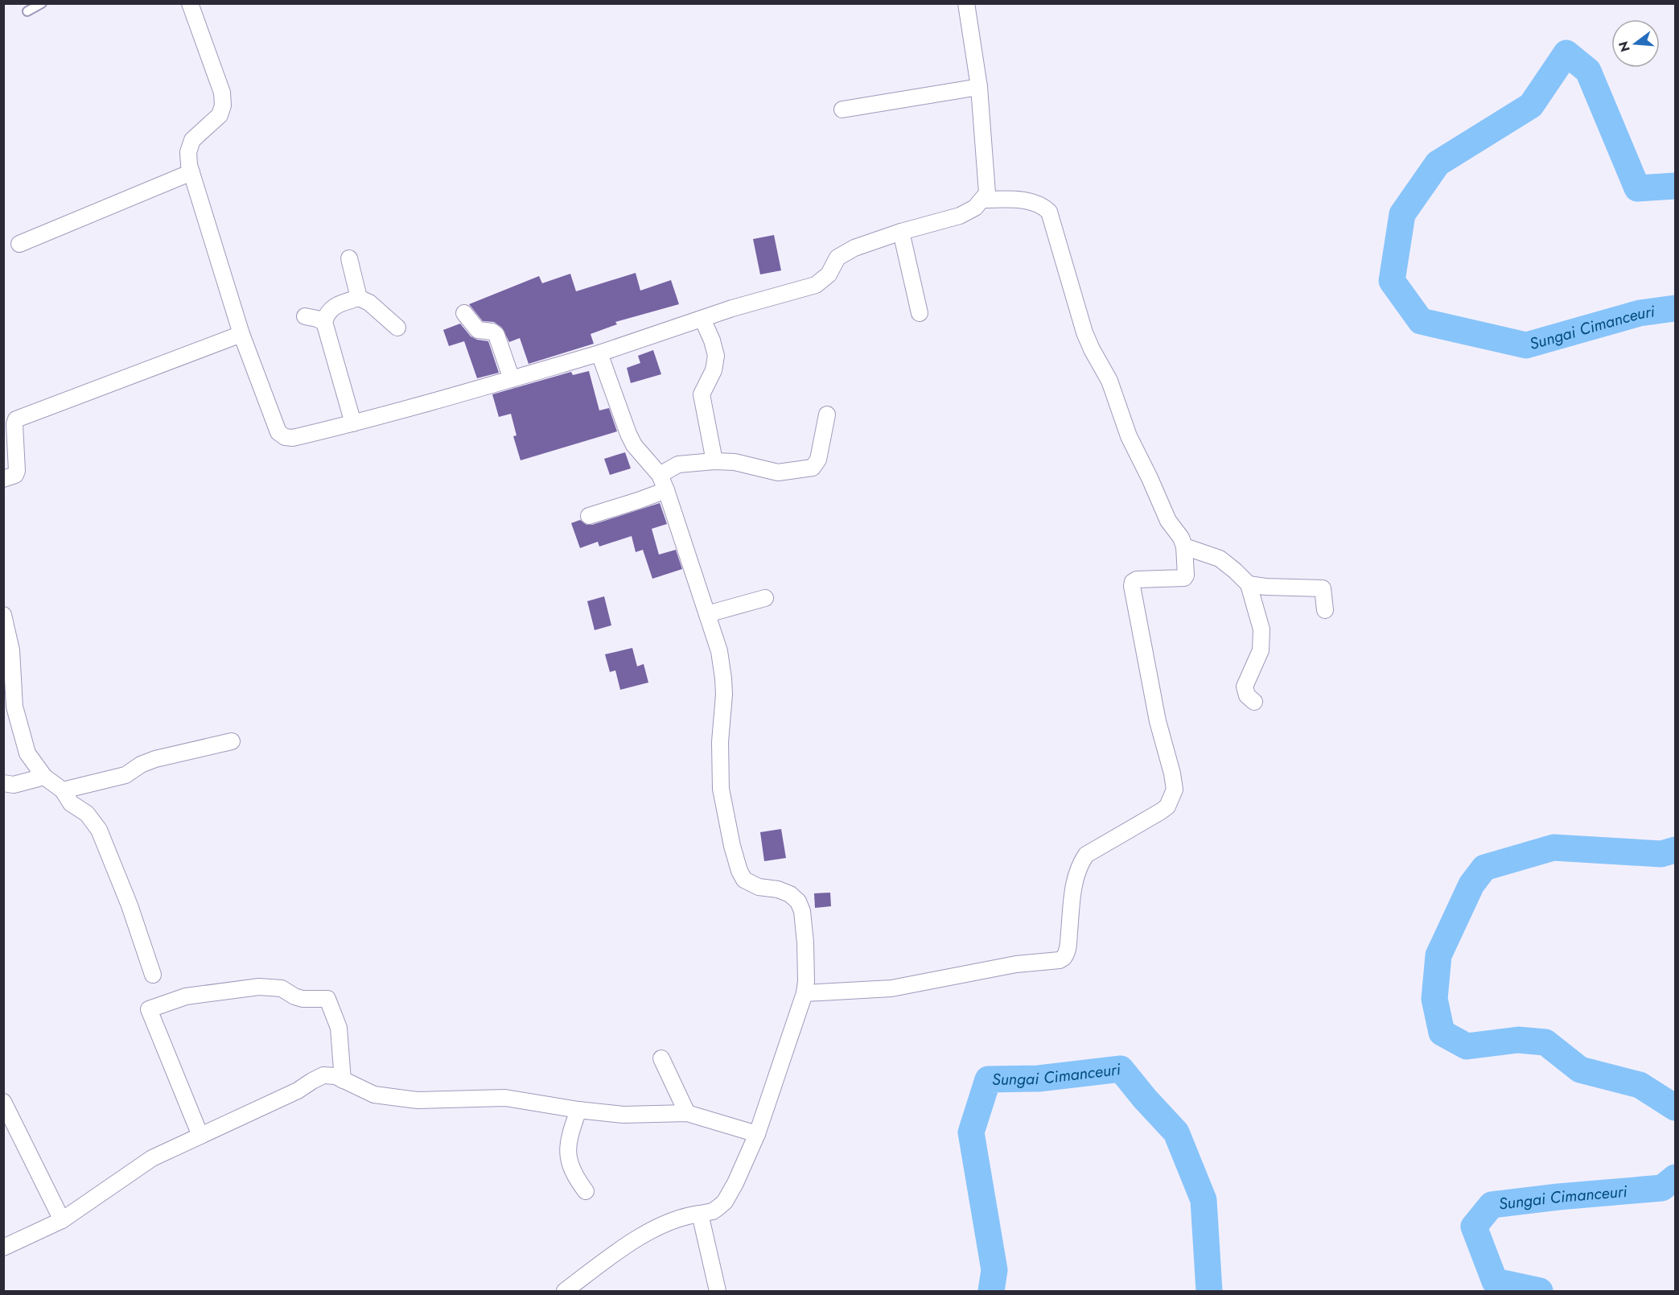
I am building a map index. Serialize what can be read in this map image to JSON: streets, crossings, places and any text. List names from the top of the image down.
{
  "water": ["Sungai Cimanceuri"],
  "north": "left"
}
